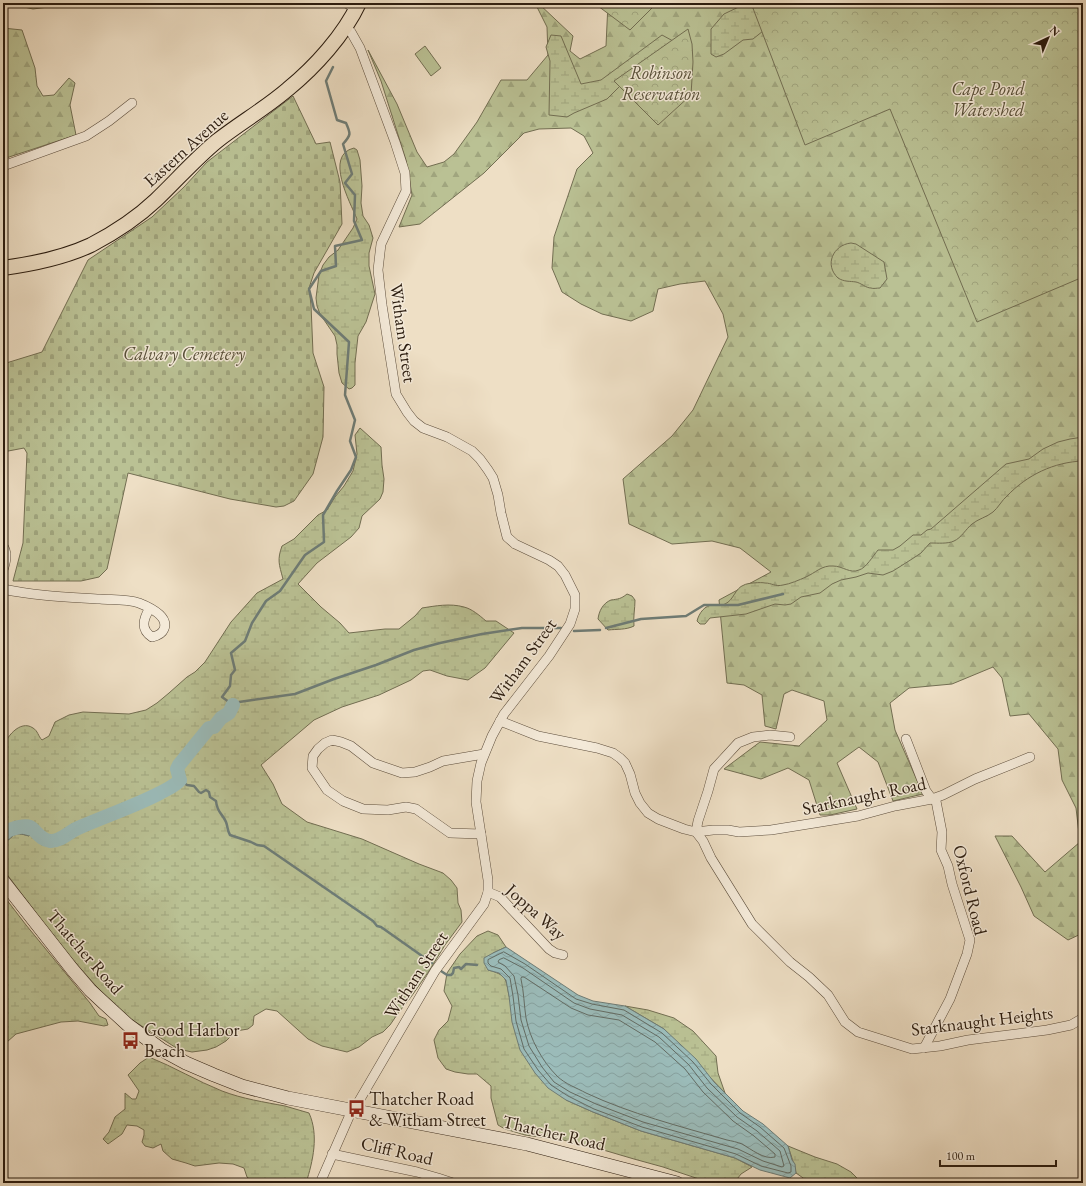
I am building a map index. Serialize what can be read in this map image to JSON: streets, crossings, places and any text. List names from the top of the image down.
{
  "streets": {
    "main road": ["Eastern Avenue", "Thatcher Road"],
    "street": [
      "Witham Street",
      "Starknaught Road",
      "Oxford Road",
      "Joppa Way",
      "Starknaught Heights",
      "Cliff Road"
    ]
  },
  "crossings": [
    ["Eastern Avenue", "Witham Street"],
    ["Witham Street", "Joppa Way"],
    ["Witham Street", "Thatcher Road"],
    ["Witham Street", "Cliff Road"],
    ["Starknaught Road", "Oxford Road"],
    ["Starknaught Road", "Starknaught Heights"],
    ["Oxford Road", "Starknaught Heights"]
  ],
  "parks": ["Robinson Reservation", "Cape Pond Watershed", "Calvary Cemetery"],
  "places": {
    "bus stop": ["Good Harbor Beach", "Thatcher Road & Witham Street"]
  },
  "scale_bar": "100 m",
  "north": "top right"
}
